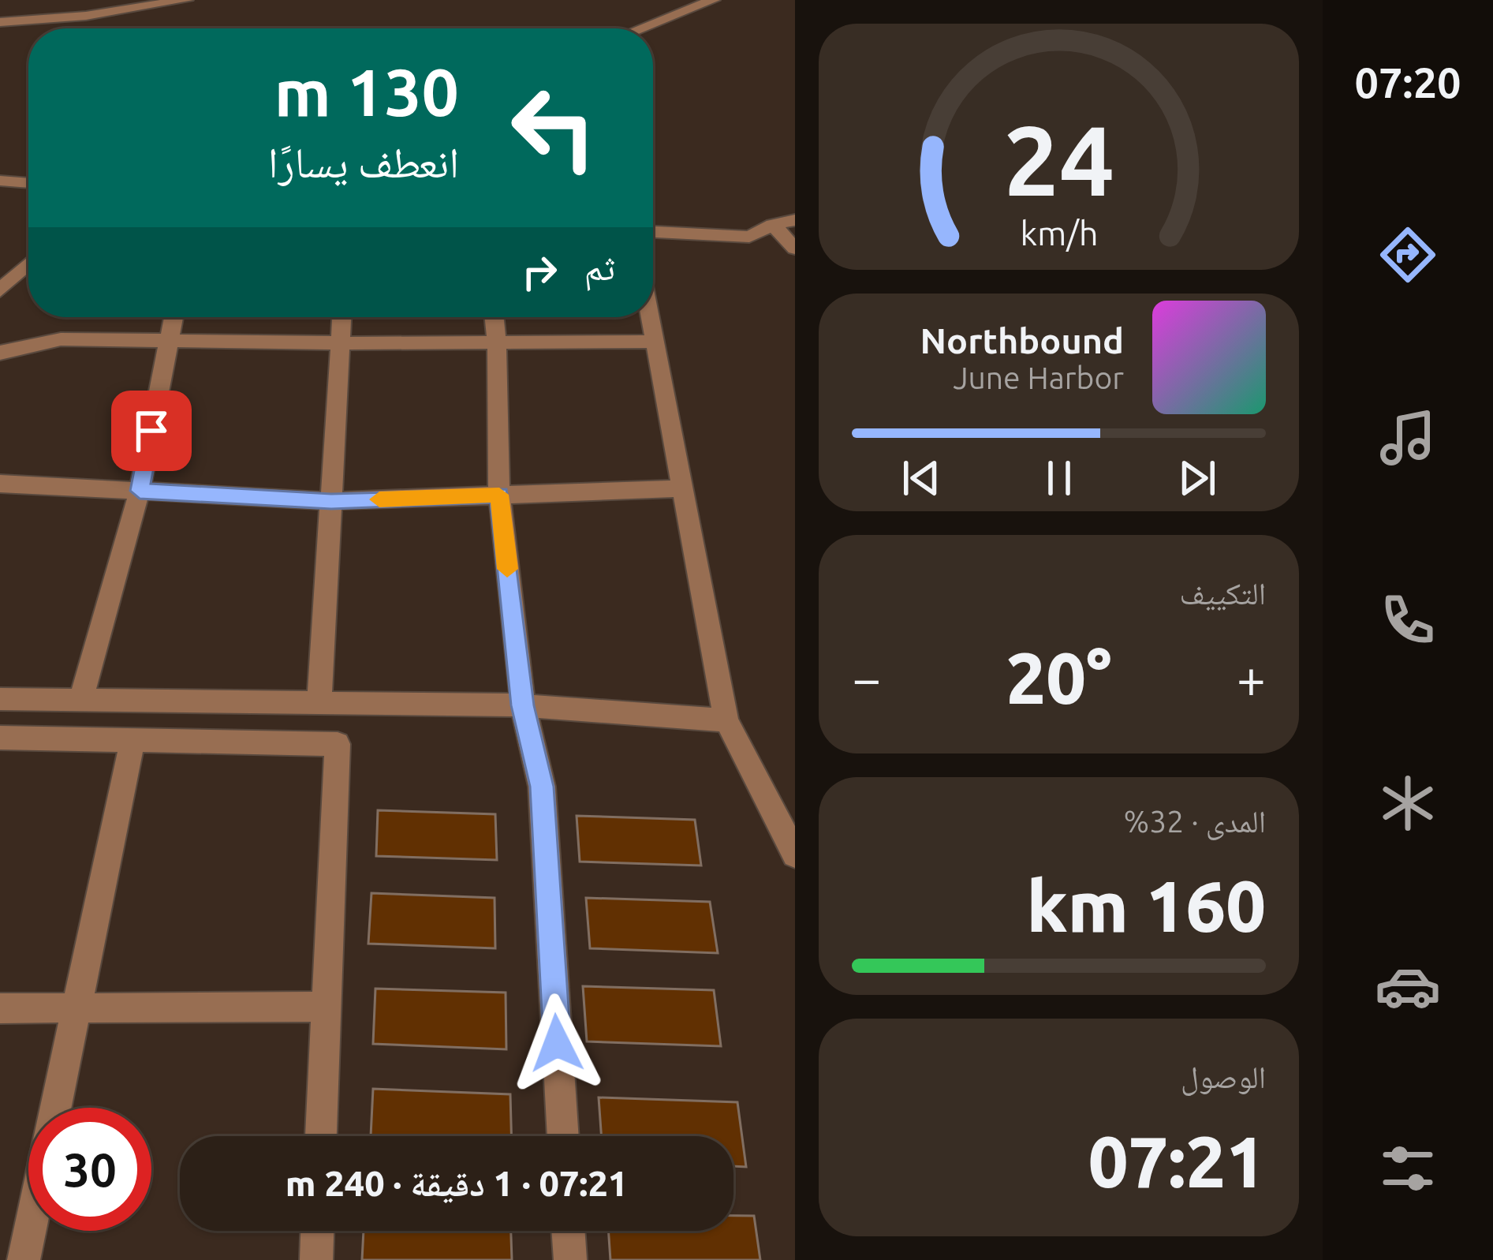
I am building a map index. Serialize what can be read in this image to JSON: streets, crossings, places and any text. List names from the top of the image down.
{
  "page": {
    "tabs": "07:20",
    "turn": ["130 m", "انعطف يسارًا"],
    "then": "ثم",
    "song": ["Northbound", "June Harbor"],
    "tile": [
      "التكييف",
      ["المدى · 32%", "160 km"],
      ["الوصول", "07:21"]
    ],
    "heat": ["−", "20°", "+"],
    "limit": "30",
    "trip": "07:21 · 1 دقيقة · 240 m",
    "gauge": ["24", "km/h"]
  }
}
